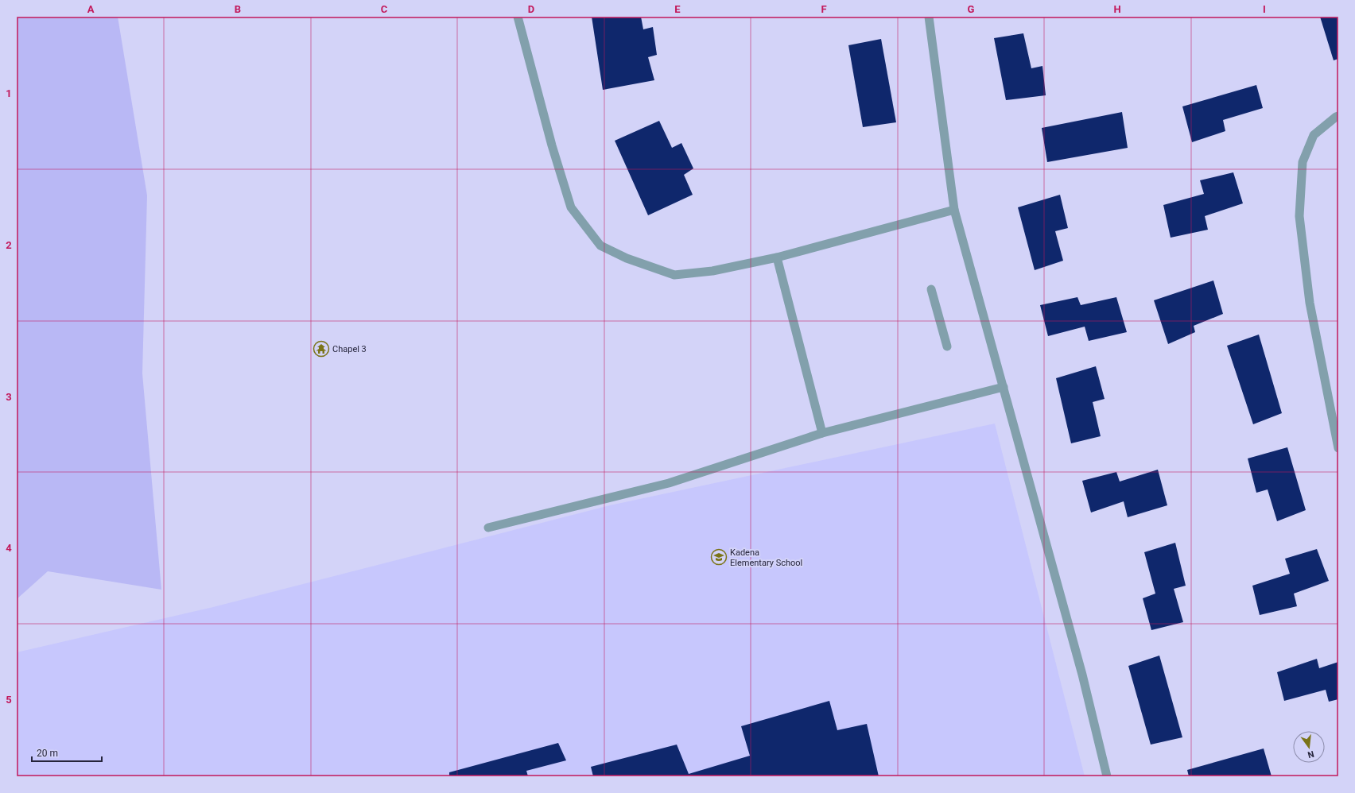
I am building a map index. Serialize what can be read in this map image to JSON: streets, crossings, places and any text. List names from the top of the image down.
{
  "places": {
    "temple": ["Chapel 3"],
    "school or university": ["Kadena Elementary School"]
  },
  "scale_bar": "20 m",
  "north": "bottom",
  "grid": {
    "columns": [
      "A",
      "B",
      "C",
      "D",
      "E",
      "F",
      "G",
      "H",
      "I"
    ],
    "rows": [
      "1",
      "2",
      "3",
      "4",
      "5"
    ]
  }
}
